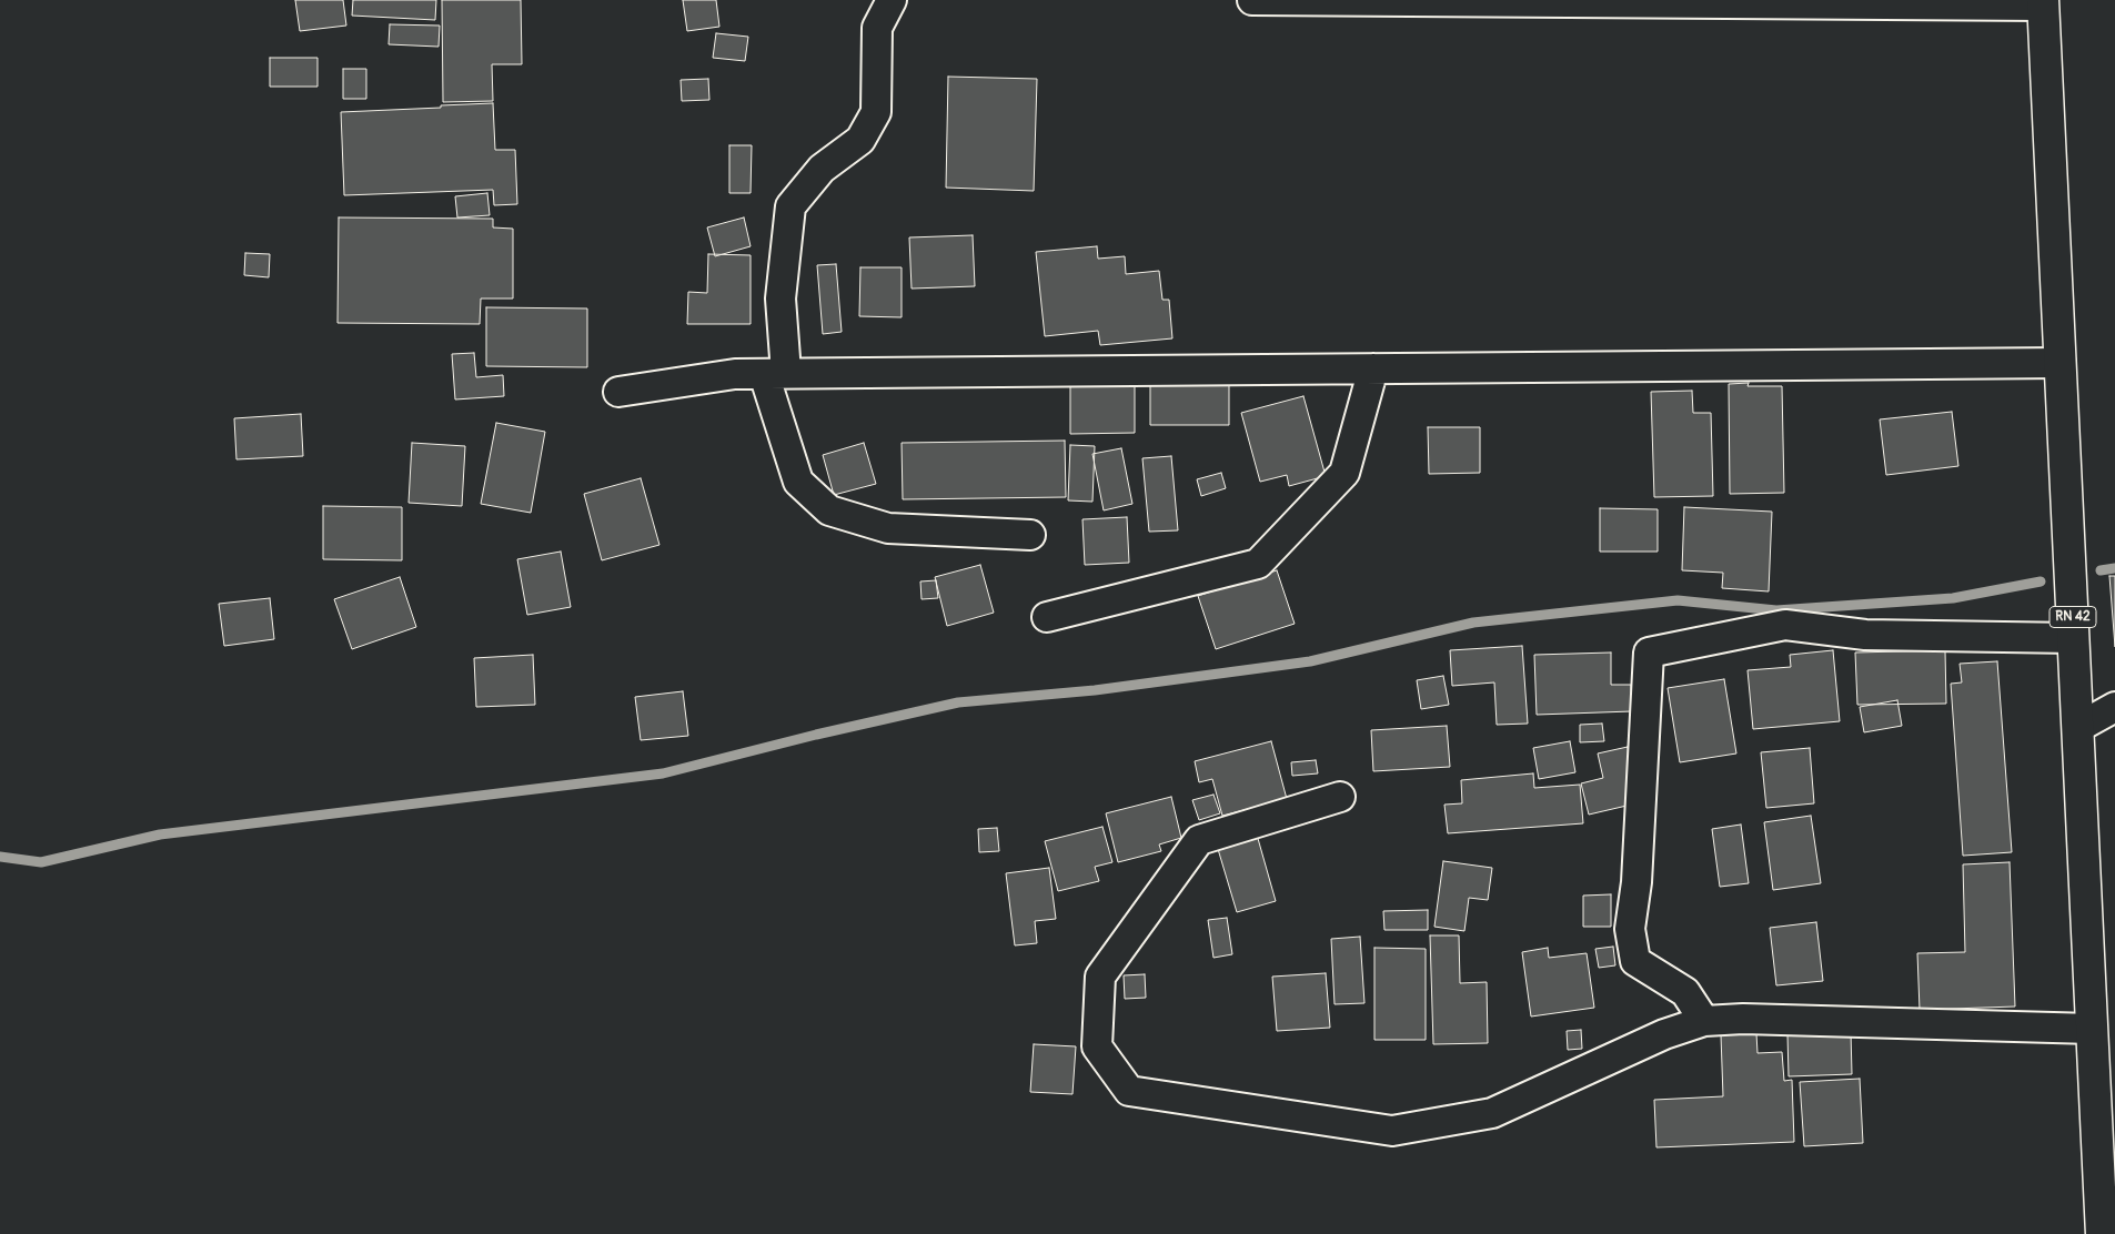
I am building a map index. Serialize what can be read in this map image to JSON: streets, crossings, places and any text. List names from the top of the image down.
{
  "streets": {
    "main road": ["RN 42"]
  }
}
